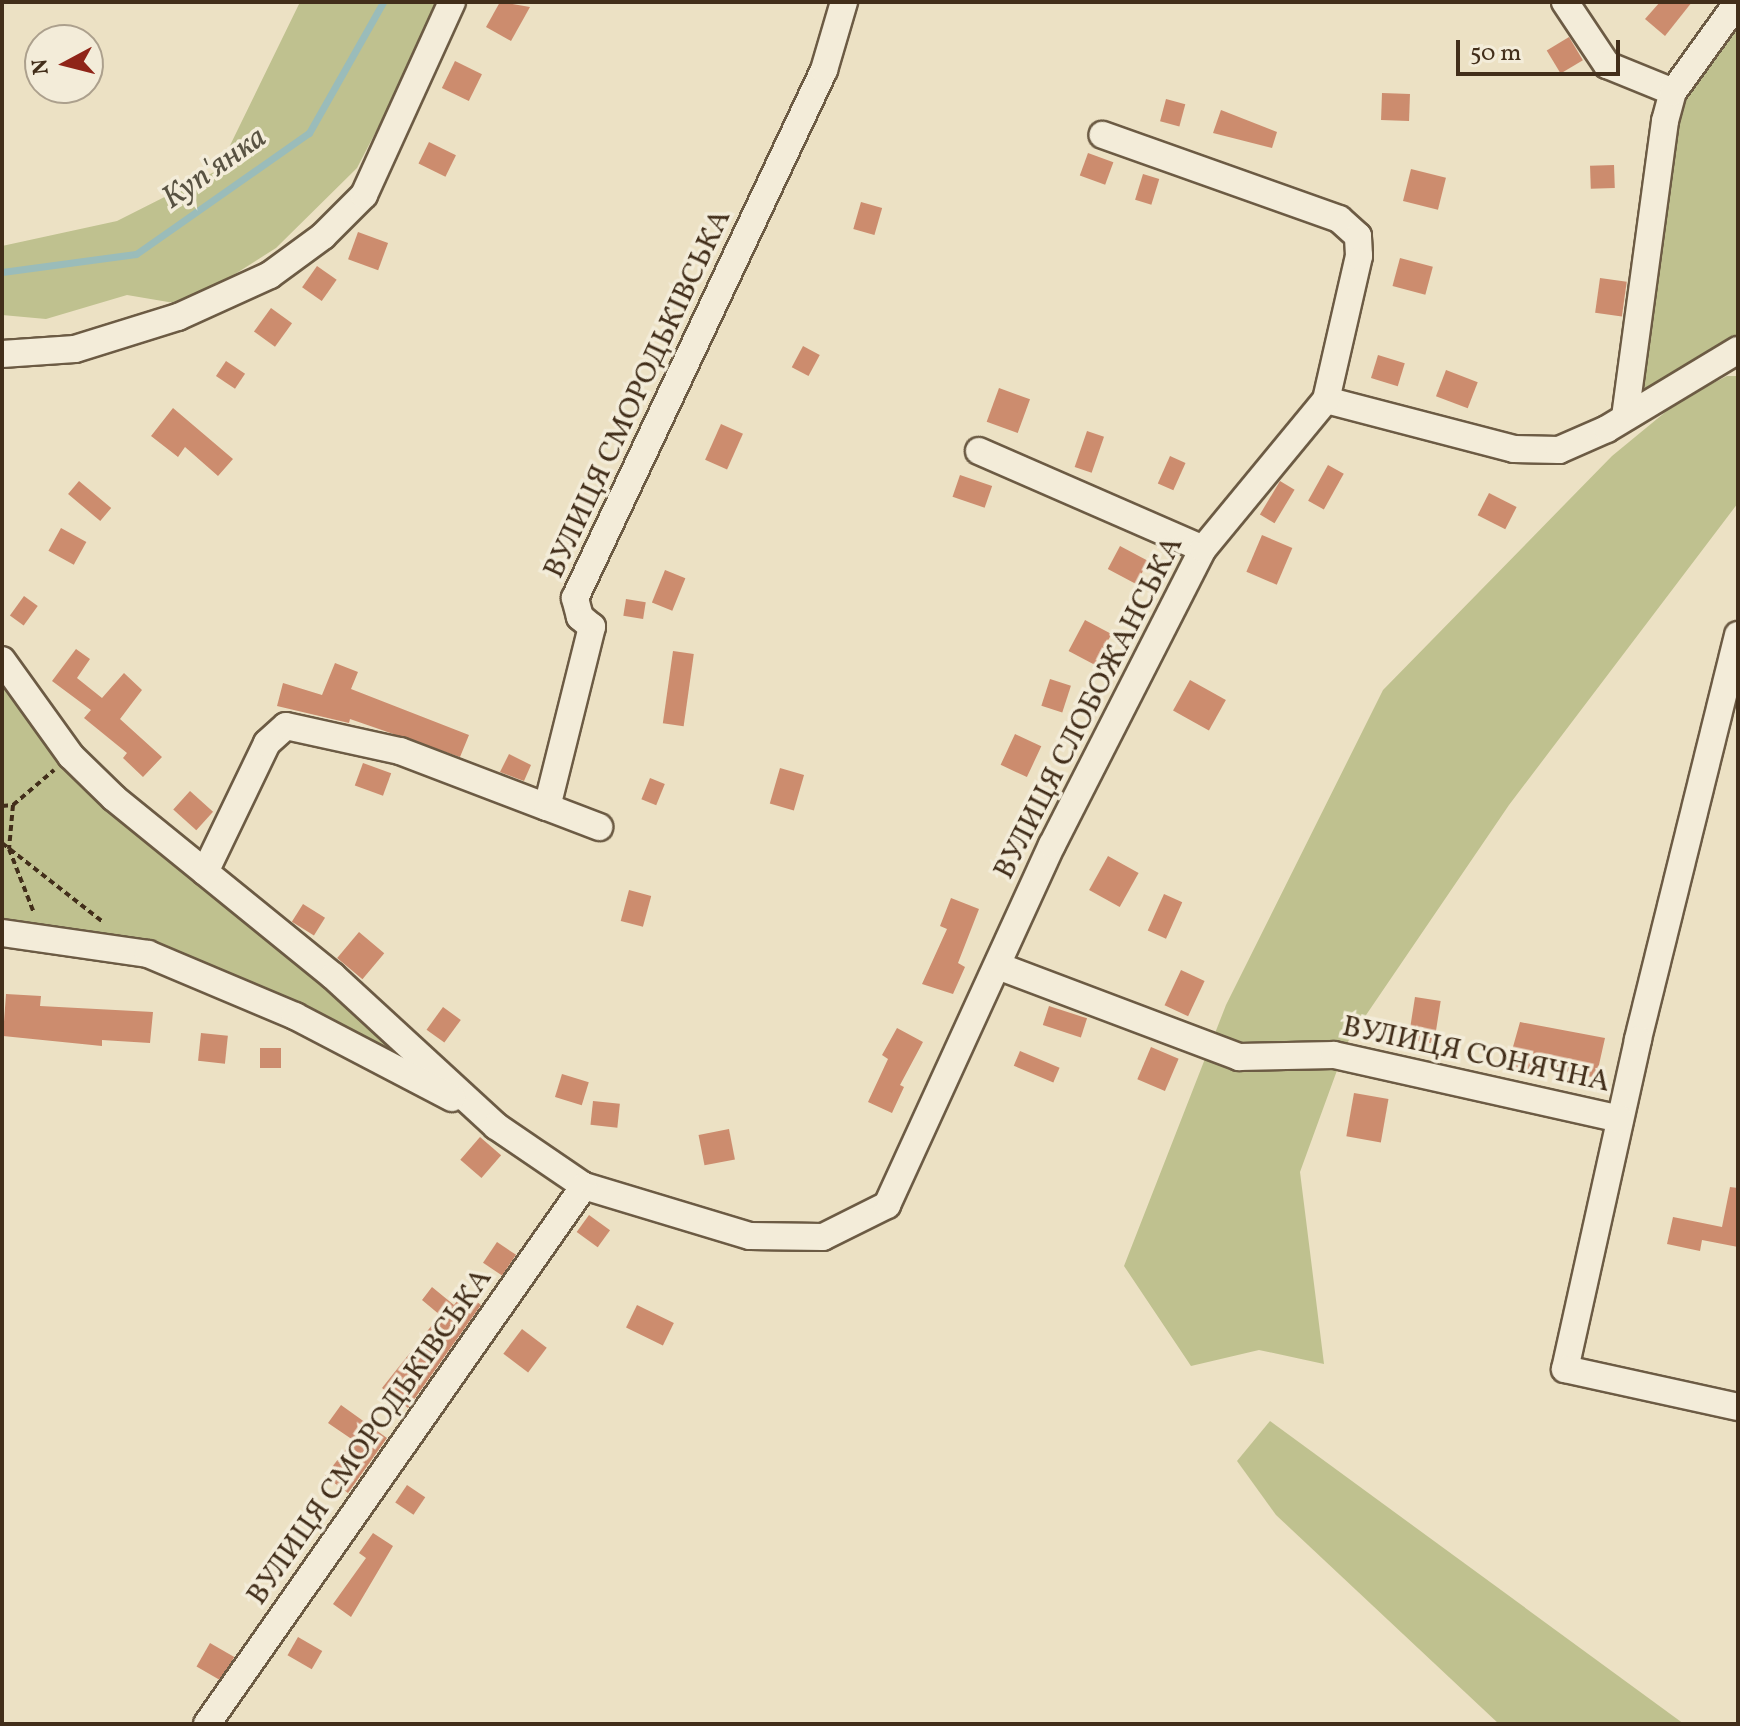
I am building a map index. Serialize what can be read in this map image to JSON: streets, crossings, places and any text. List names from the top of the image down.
{
  "streets": {
    "street": ["ВУЛИЦЯ СМОРОДЬКІВСЬКА", "ВУЛИЦЯ СЛОБОЖАНСЬКА", "ВУЛИЦЯ СОНЯЧНА"]
  },
  "crossings": [
    ["ВУЛИЦЯ СМОРОДЬКІВСЬКА", "ВУЛИЦЯ СЛОБОЖАНСЬКА"],
    ["ВУЛИЦЯ СЛОБОЖАНСЬКА", "ВУЛИЦЯ СОНЯЧНА"]
  ],
  "water": ["Куп'янка"],
  "scale_bar": "50 m",
  "north": "left"
}
